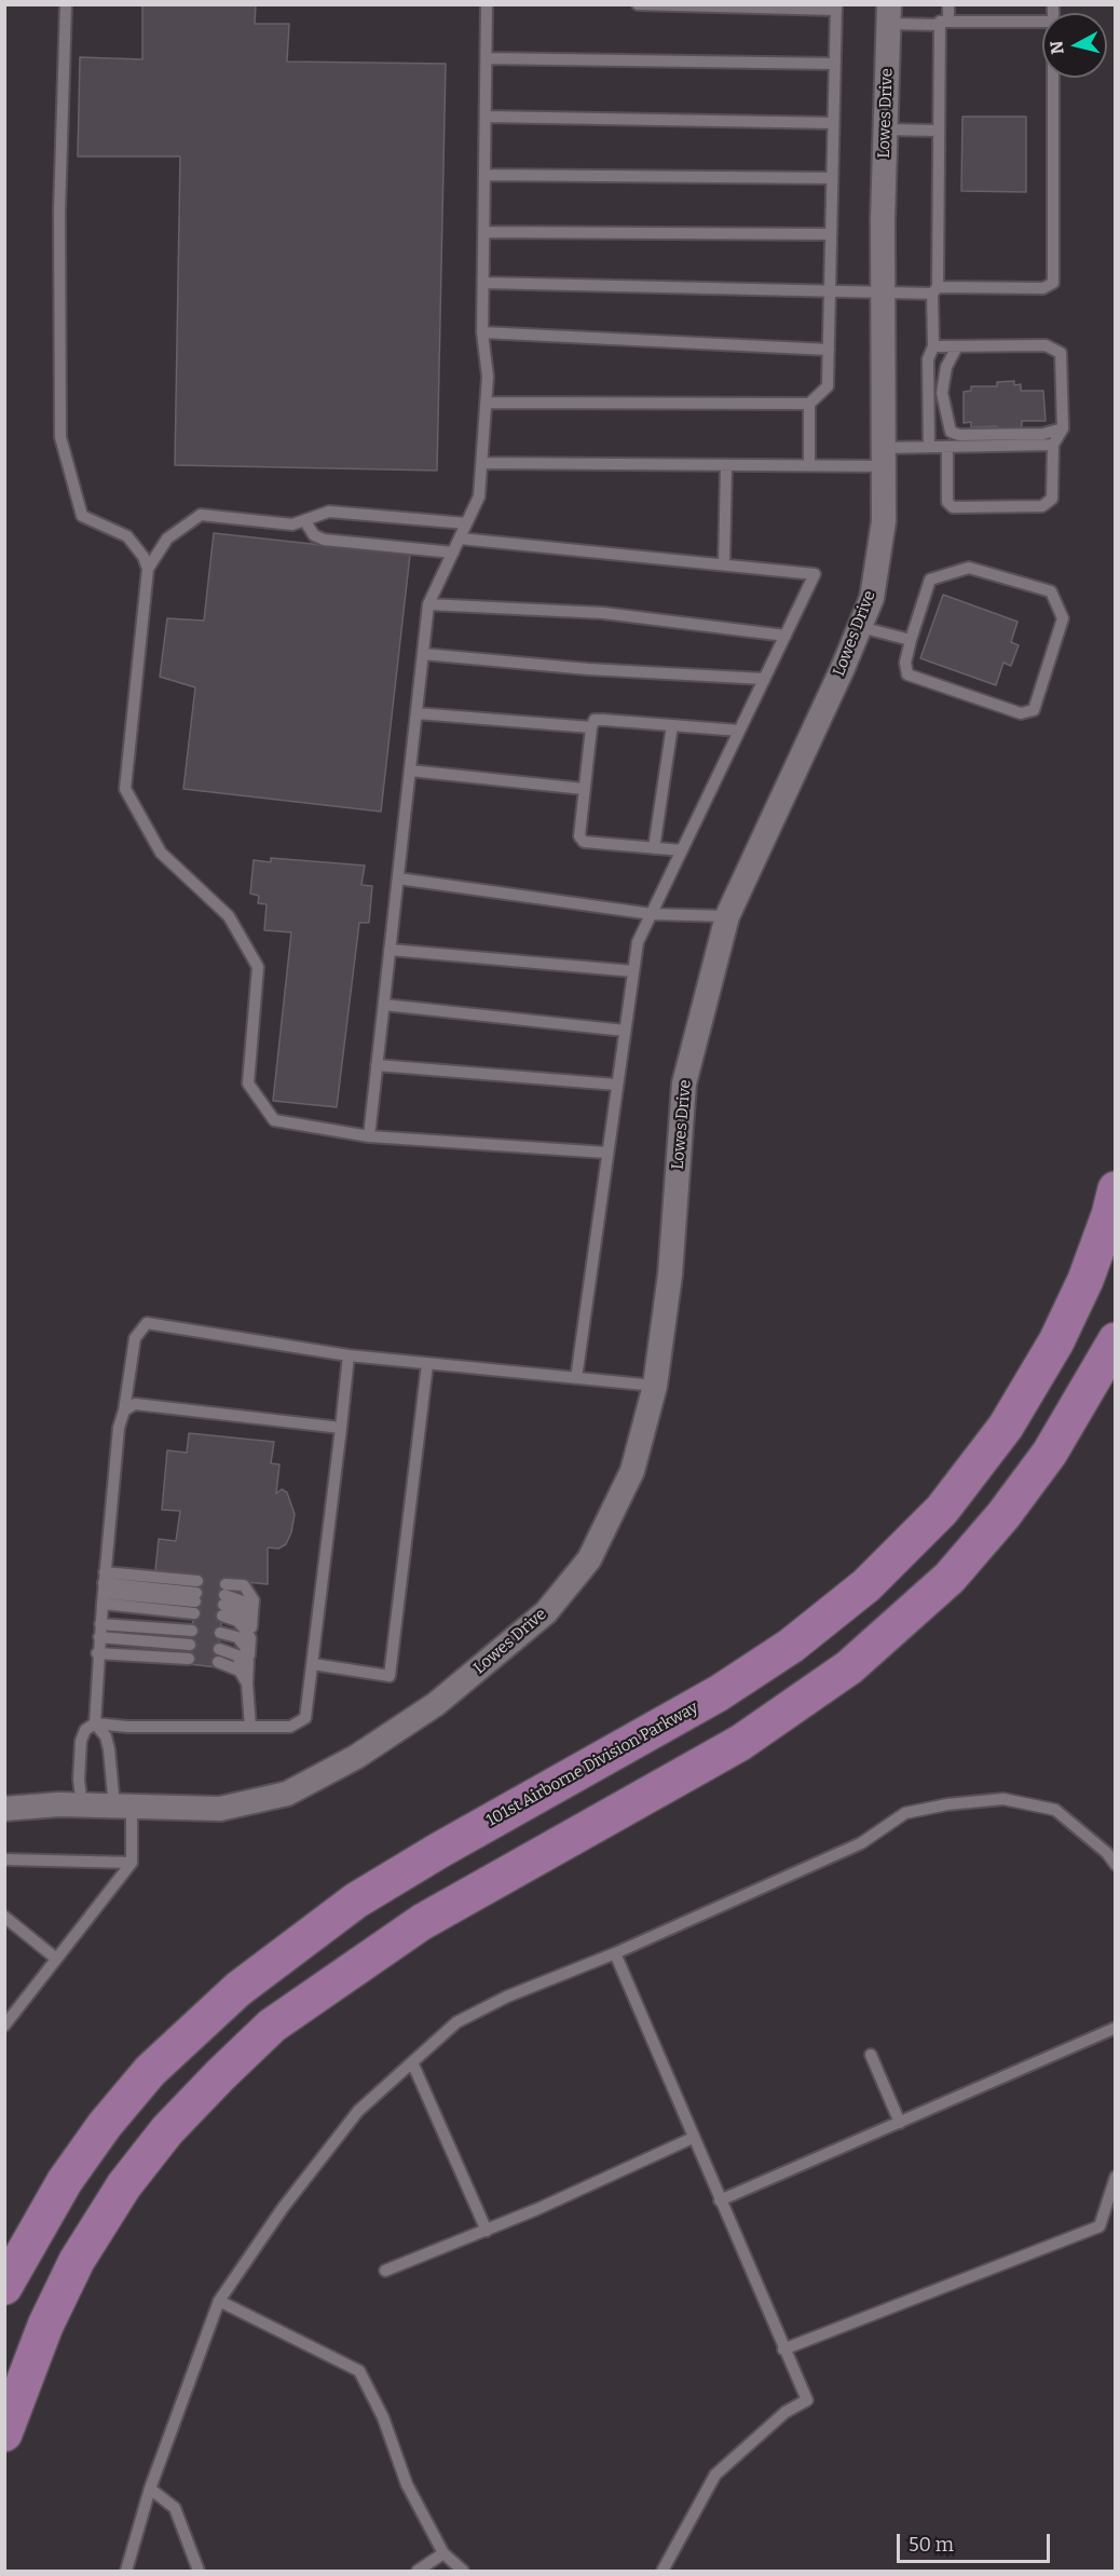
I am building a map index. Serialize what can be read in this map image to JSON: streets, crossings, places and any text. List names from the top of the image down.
{
  "streets": {
    "highway": ["101st Airborne Division Parkway"],
    "street": ["Lowes Drive"]
  },
  "scale_bar": "50 m",
  "north": "left"
}
